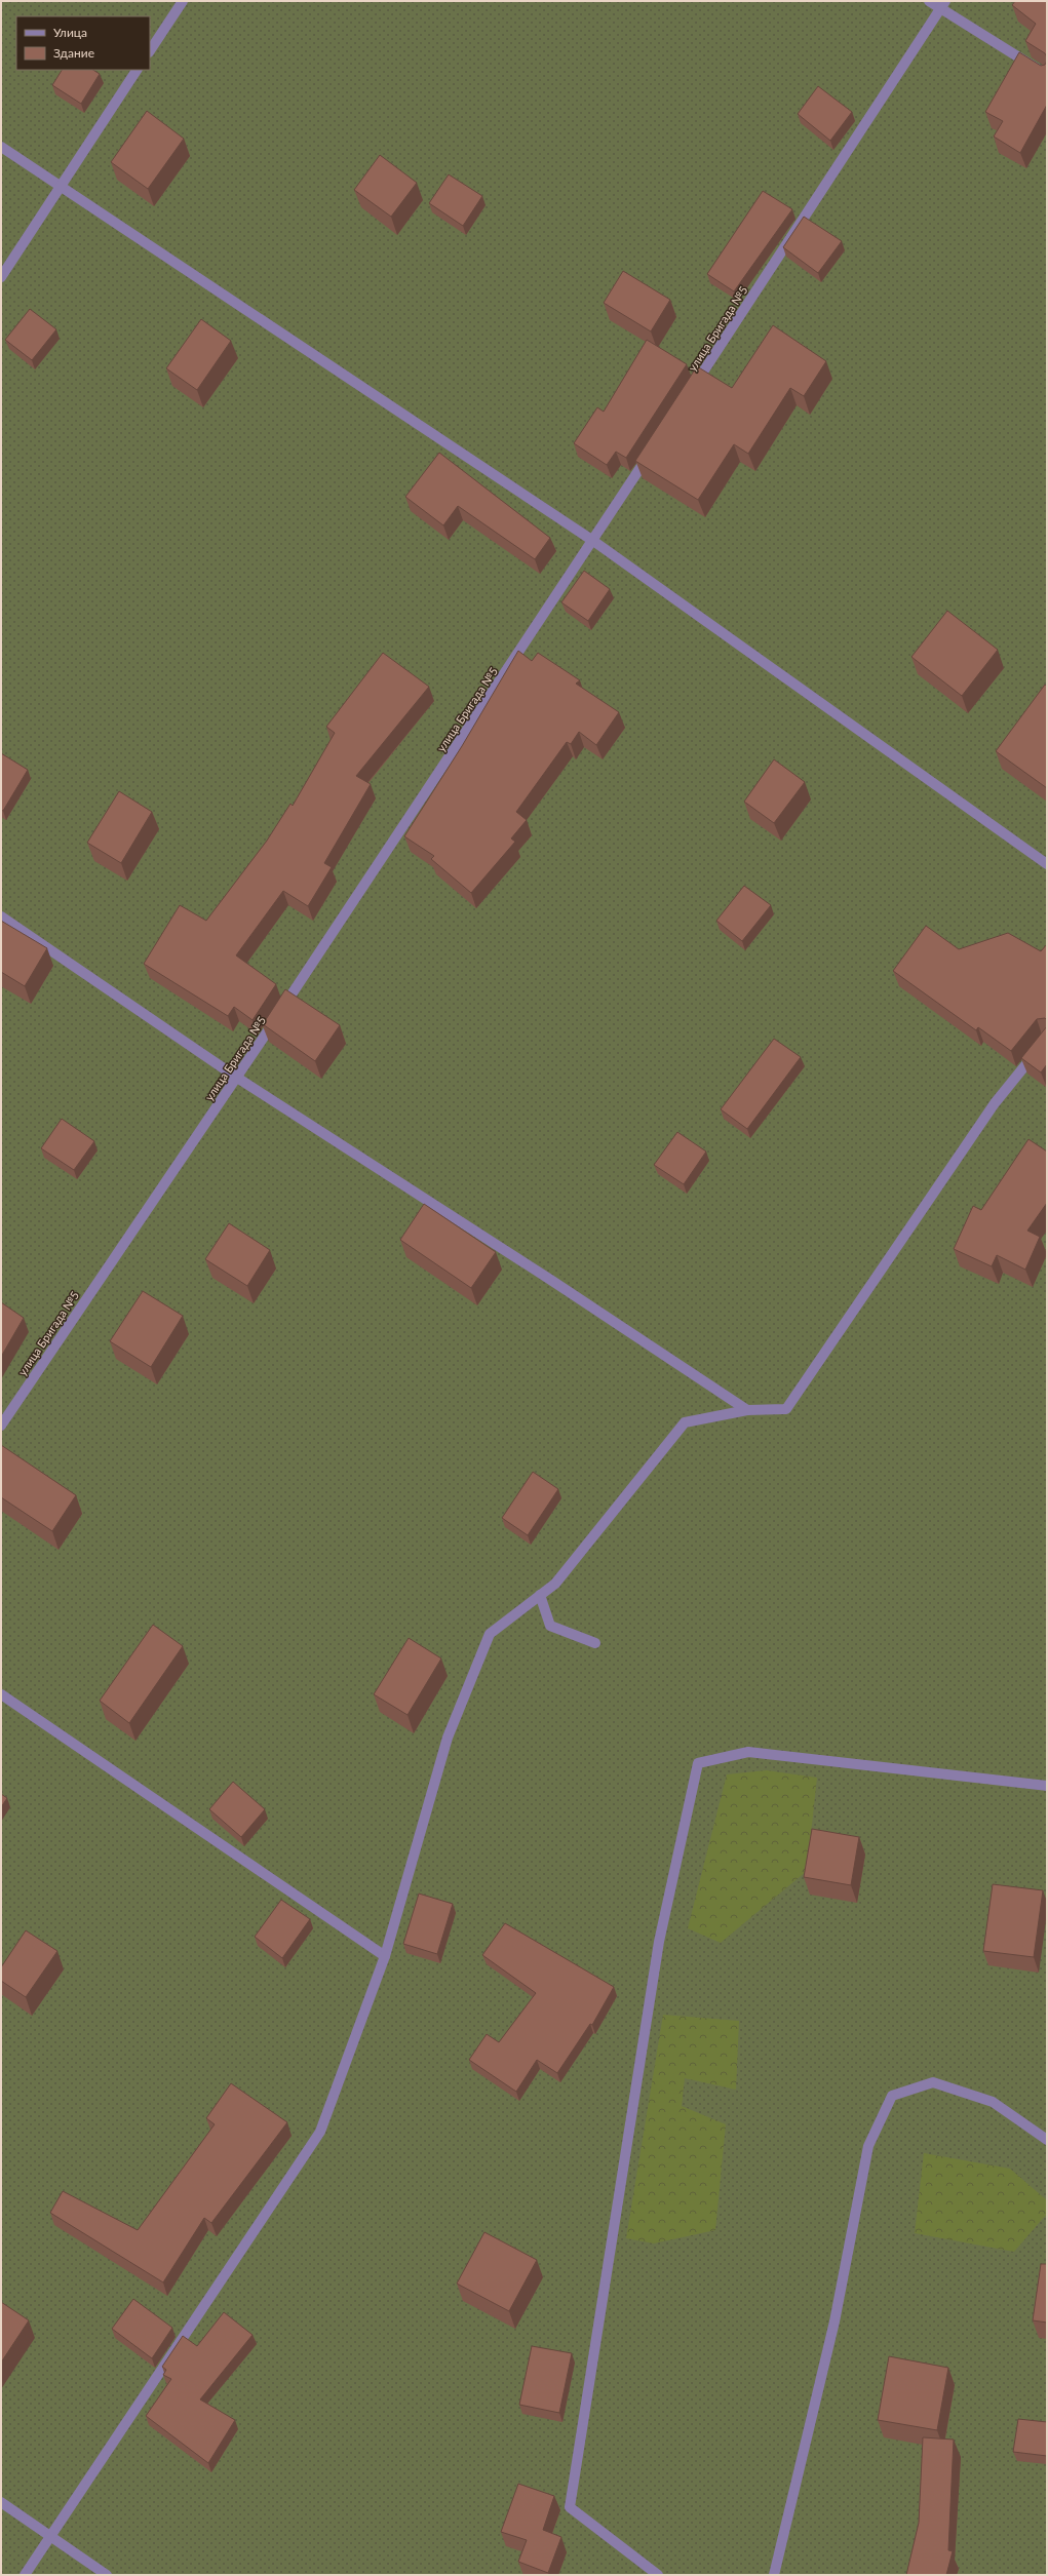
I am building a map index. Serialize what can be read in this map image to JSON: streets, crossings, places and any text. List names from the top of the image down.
{
  "streets": {
    "lane": ["улица Бригада №5"]
  },
  "legend": ["Улица", "Здание"]
}
